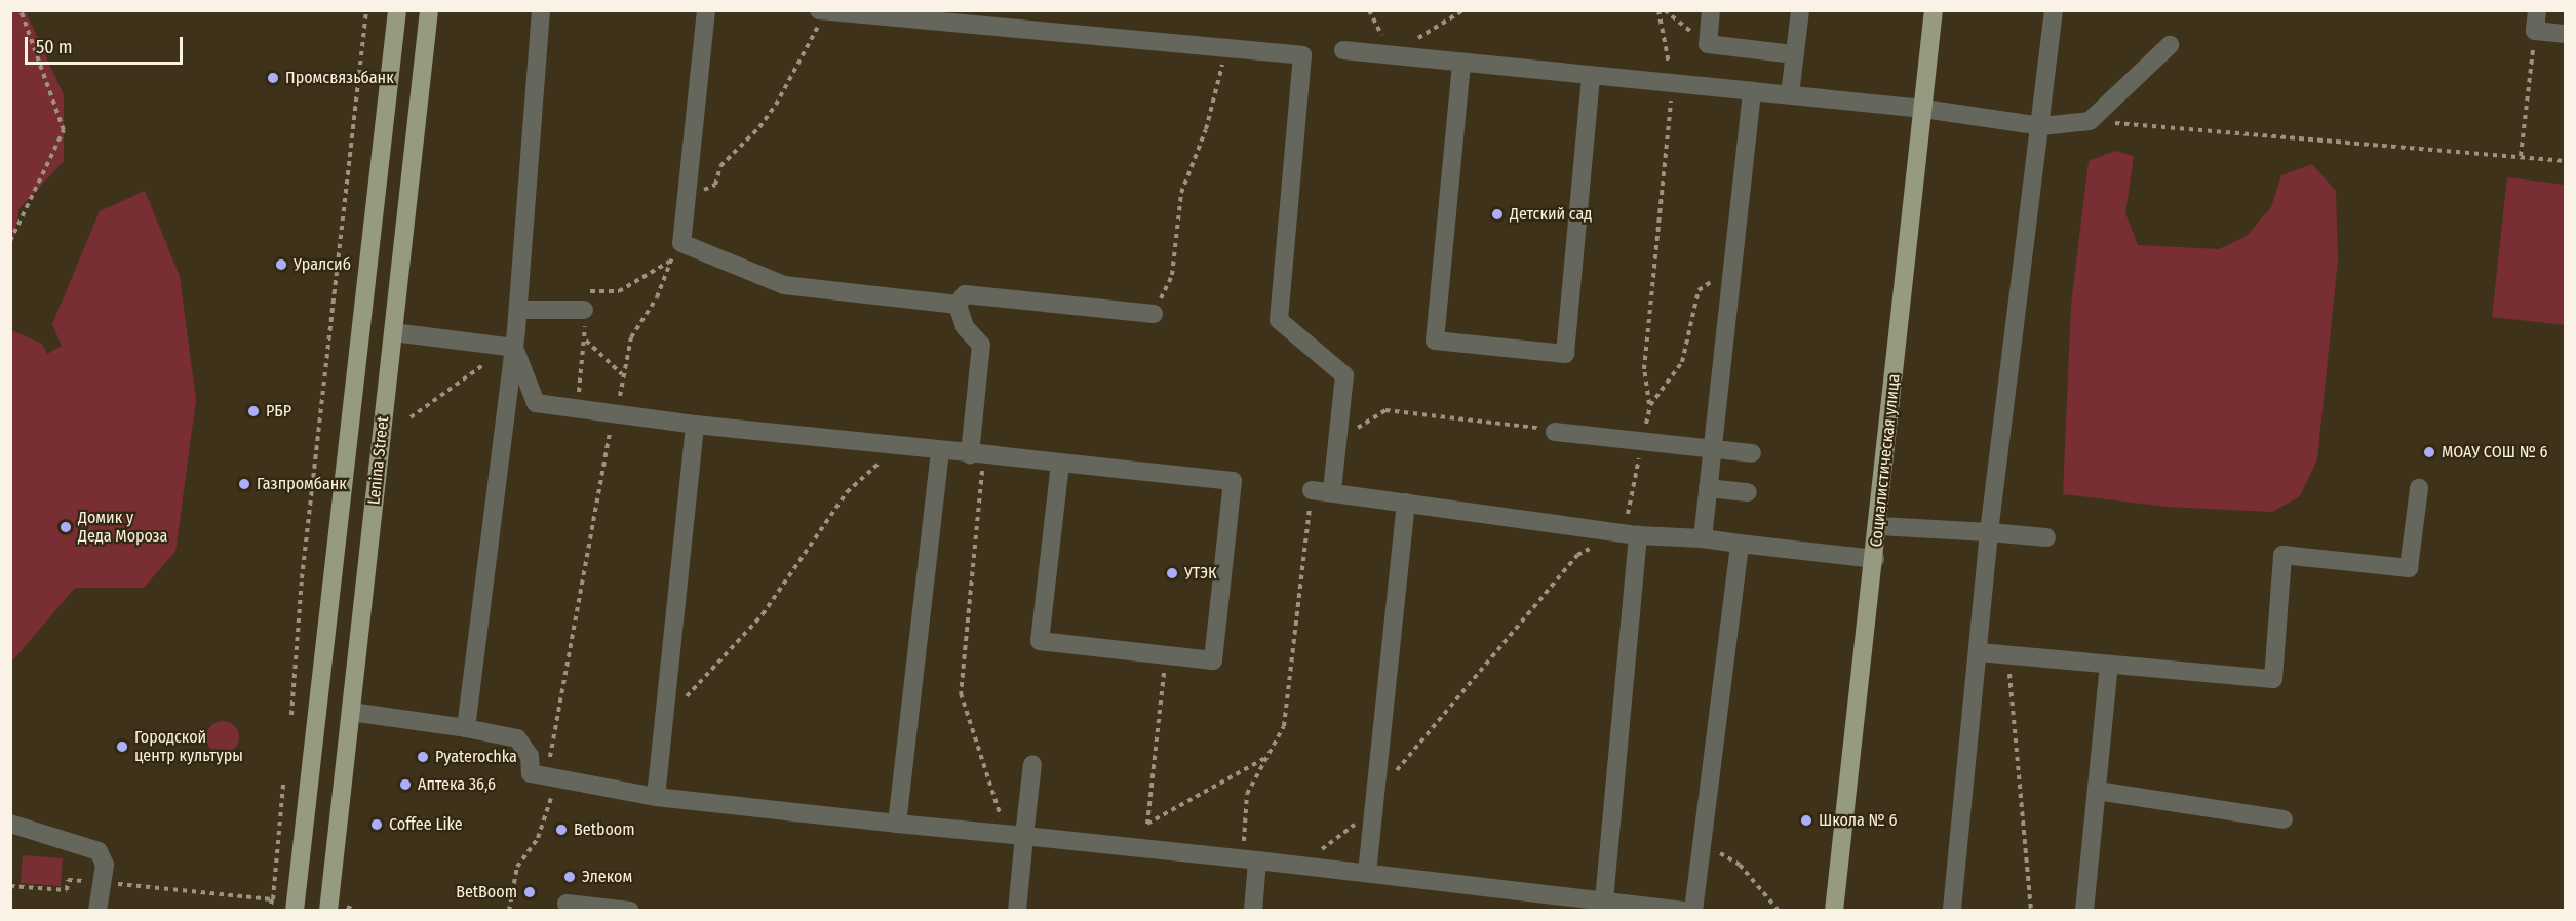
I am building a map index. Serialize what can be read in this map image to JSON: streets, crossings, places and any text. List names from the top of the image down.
{
  "streets": {
    "main road": ["Lenina Street", "Социалистическая улица"]
  },
  "places": [
    "Промсвязьбанк",
    "Детский сад",
    "Уралсиб",
    "РБР",
    "МОАУ СОШ № 6",
    "Газпромбанк",
    "Домик у Деда Мороза",
    "УТЭК",
    "Городской центр культуры",
    "Pyaterochka",
    "Аптека 36,6",
    "Школа № 6",
    "Coffee Like",
    "Betboom",
    "Элеком",
    "BetBoom"
  ],
  "scale_bar": "50 m"
}
